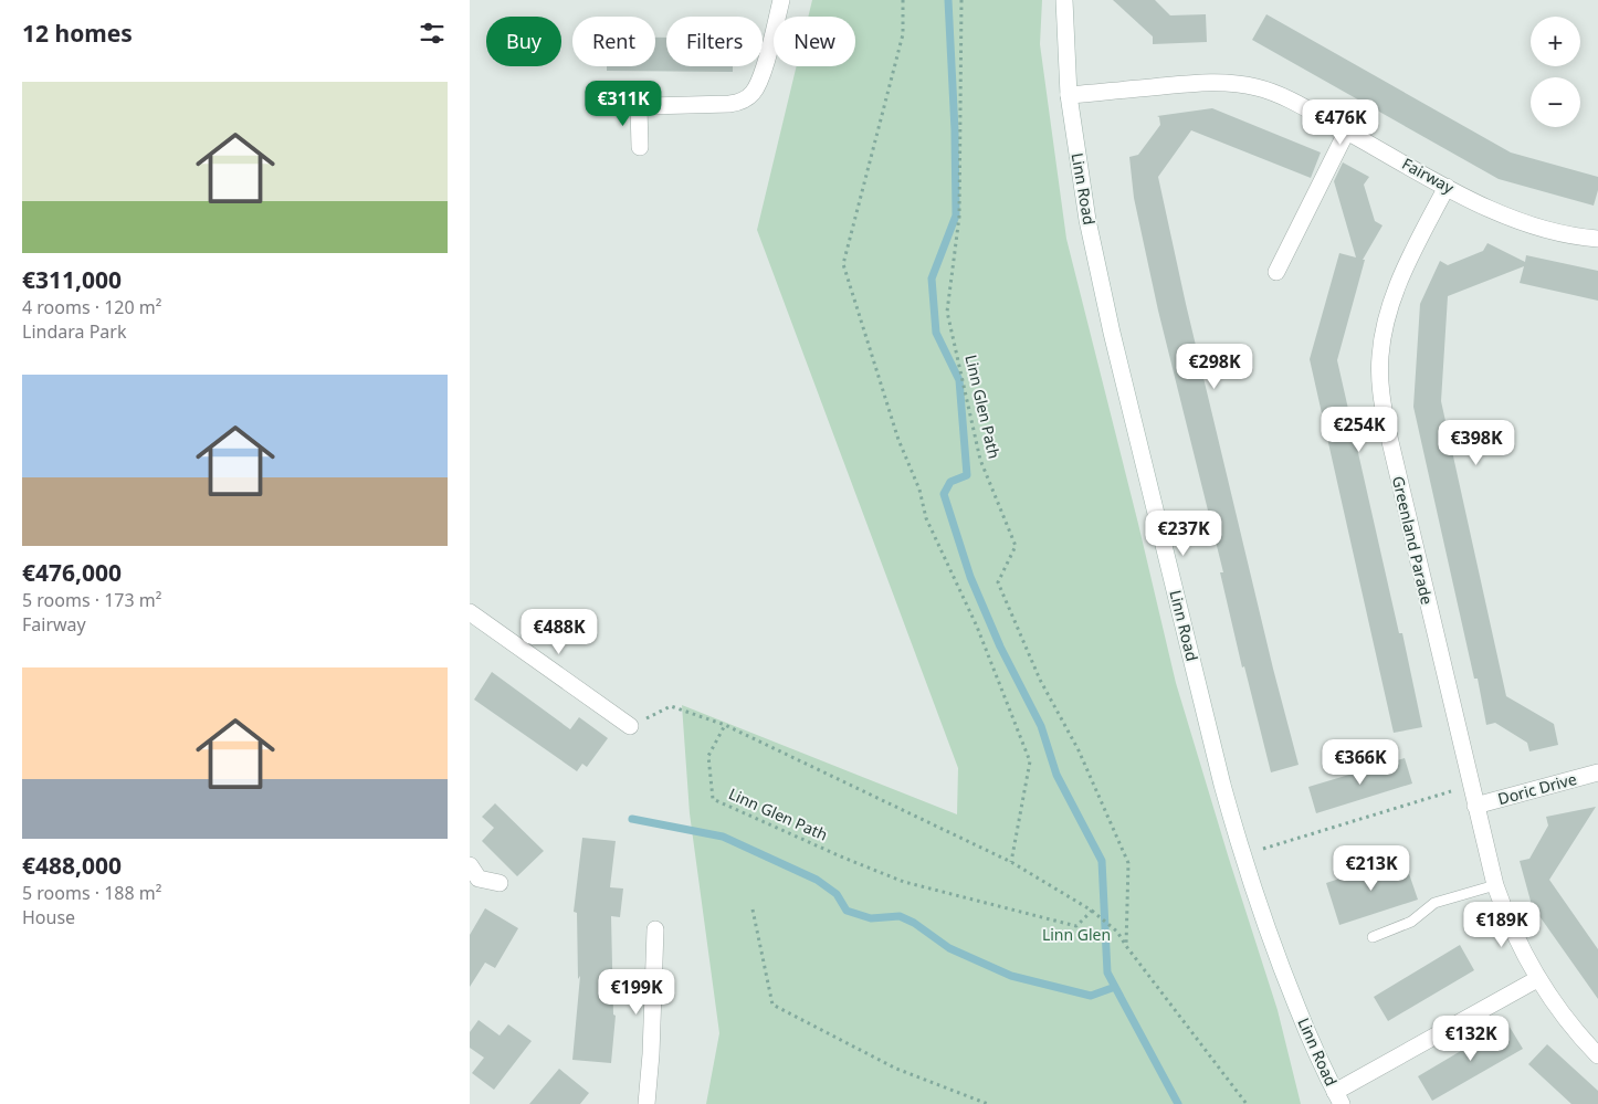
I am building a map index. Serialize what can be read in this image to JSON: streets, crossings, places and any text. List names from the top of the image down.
{
  "streets": {
    "street": [
      "Fairway",
      "Linn Road",
      "Greenland Parade",
      "Doric Drive"
    ],
    "path": ["Linn Glen Path"]
  },
  "crossings": [
    ["Fairway", "Linn Road"],
    ["Fairway", "Greenland Parade"],
    ["Greenland Parade", "Doric Drive"]
  ],
  "parks": ["Linn Glen"],
  "page": {
    "heading": "12 homes",
    "map_buttons": ["+", "−"],
    "chip": [
      "Buy",
      "Rent",
      "Filters",
      "New"
    ],
    "list": [
      {
        "name": "€311,000",
        "note": "4 rooms · 120 m² · Lindara Park"
      },
      {
        "name": "€476,000",
        "note": "5 rooms · 173 m² · Fairway"
      },
      {
        "name": "€488,000",
        "note": "5 rooms · 188 m² · House"
      }
    ],
    "price": [
      "€311K",
      "€476K",
      "€298K",
      "€254K",
      "€398K",
      "€237K",
      "€488K",
      "€366K",
      "€213K",
      "€189K",
      "€199K",
      "€132K"
    ]
  }
}
